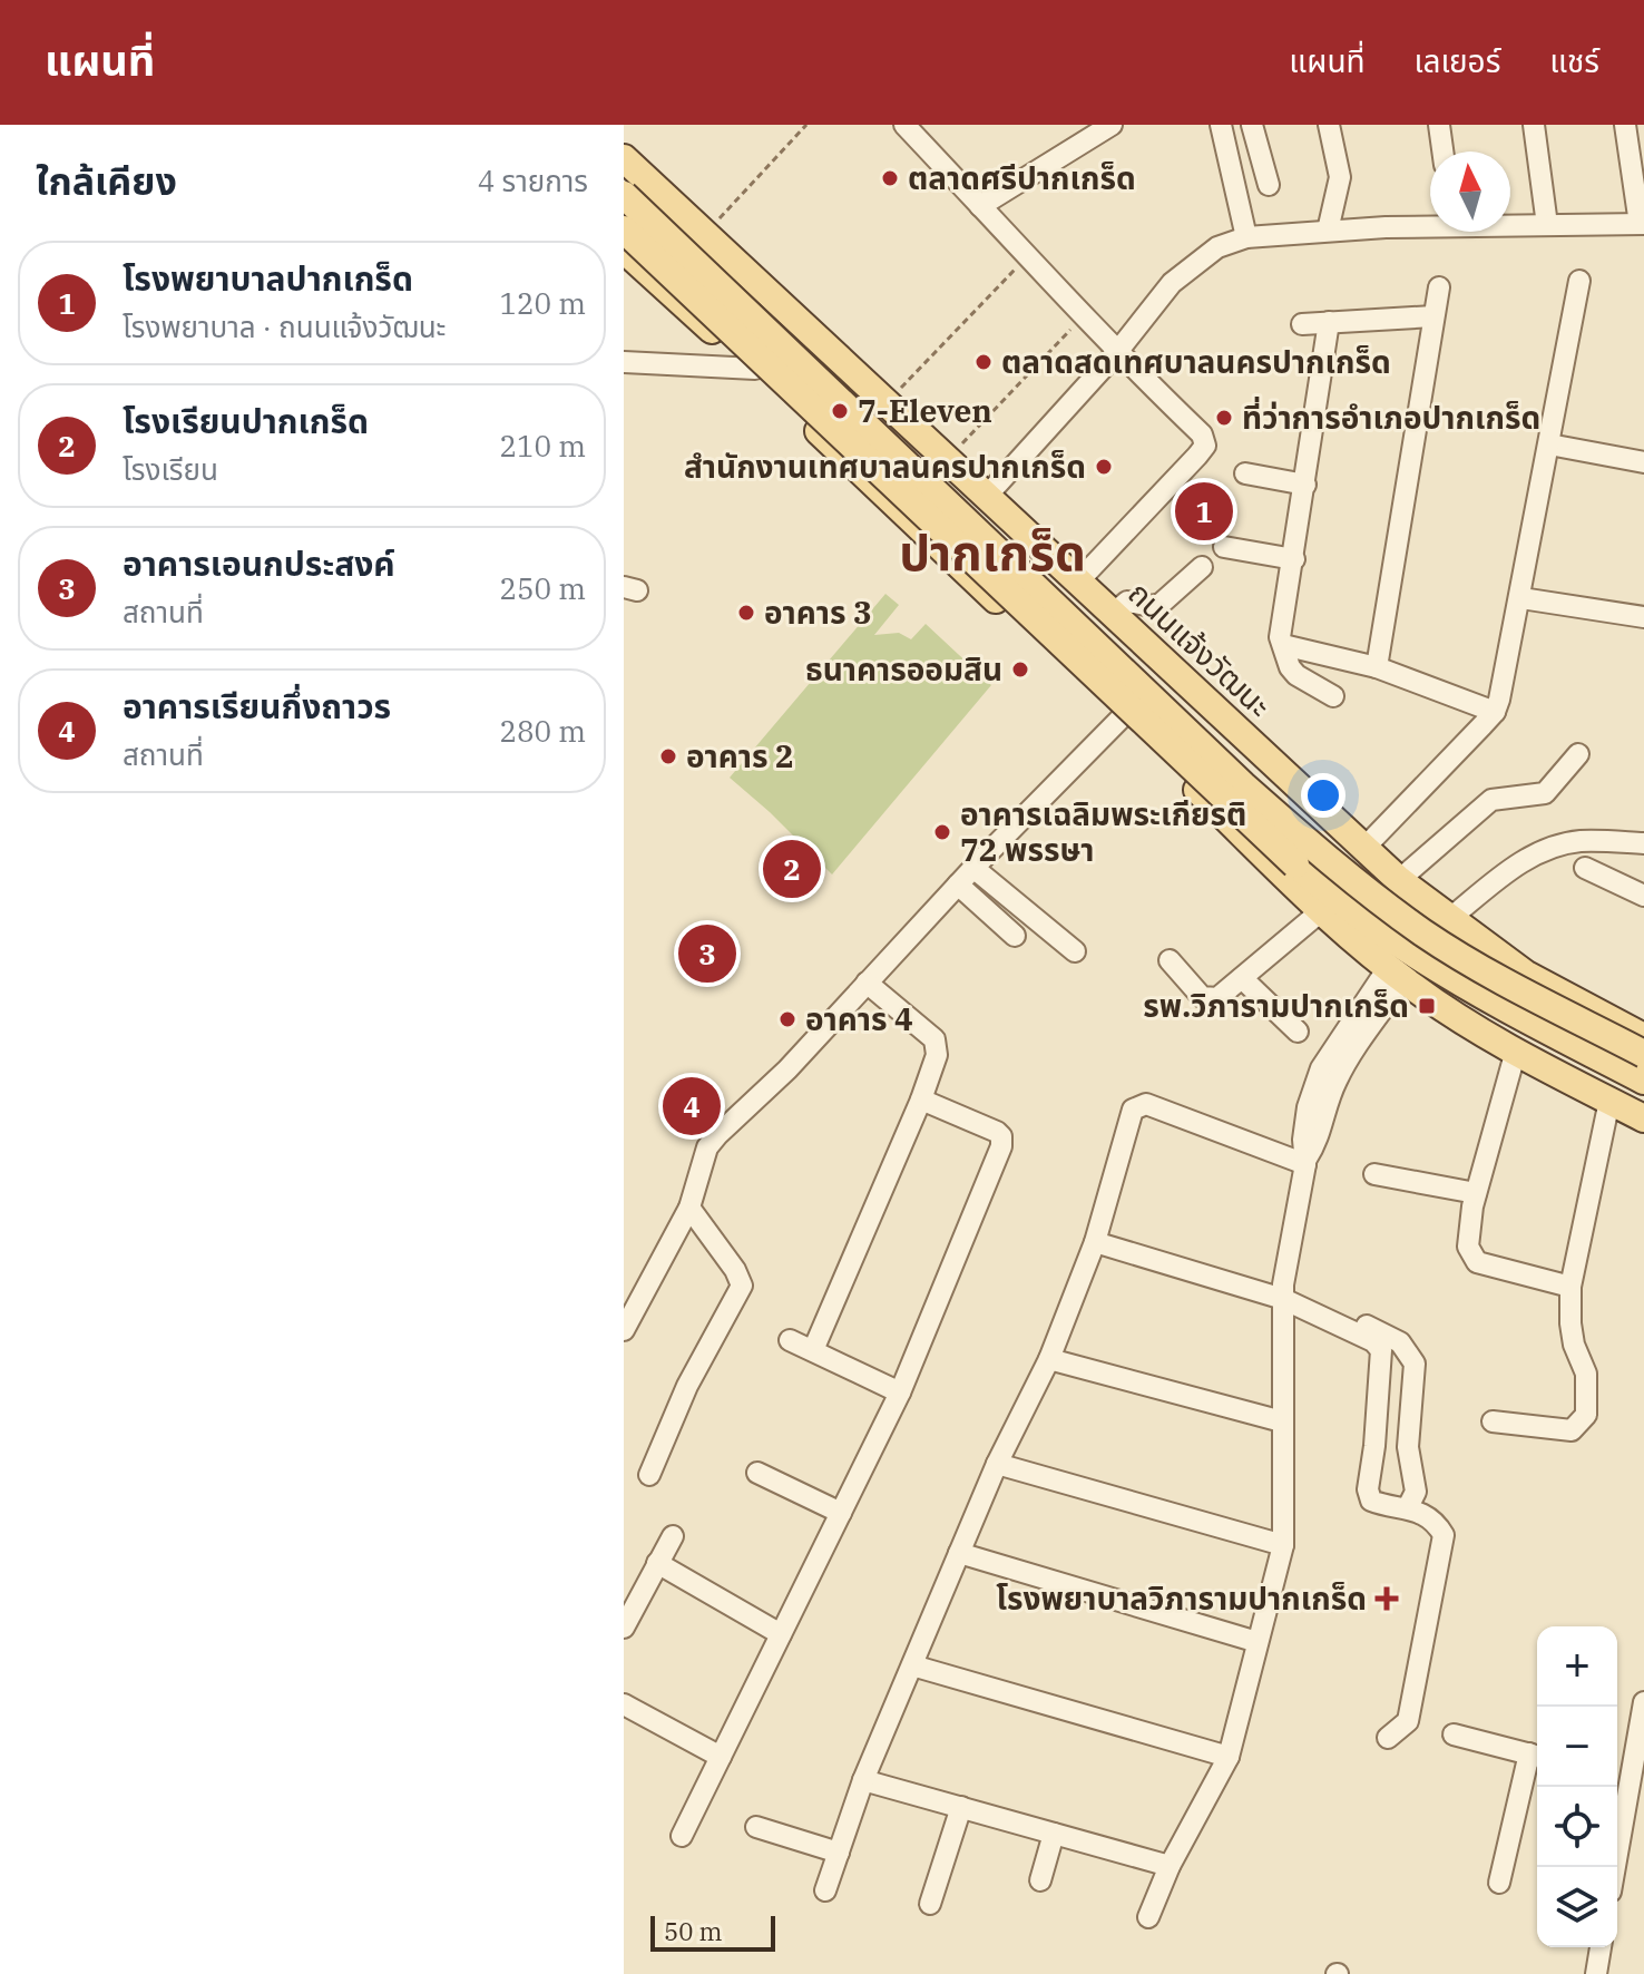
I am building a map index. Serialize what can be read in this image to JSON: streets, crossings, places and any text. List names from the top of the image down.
{
  "streets": {
    "main road": ["ถนนแจ้งวัฒนะ"]
  },
  "districts": ["ปากเกร็ด"],
  "places": {
    "other": [
      "ตลาดศรีปากเกร็ด",
      "ตลาดสดเทศบาลนครปากเกร็ด",
      "7-Eleven",
      "ที่ว่าการอำเภอปากเกร็ด",
      "สำนักงานเทศบาลนครปากเกร็ด",
      "อาคาร 3",
      "ธนาคารออมสิน",
      "อาคาร 2",
      "อาคารเฉลิมพระเกียรติ 72 พรรษา",
      "อาคาร 4"
    ],
    "transit": ["รพ.วิภารามปากเกร็ด"],
    "health": ["โรงพยาบาลวิภารามปากเกร็ด"]
  },
  "scale_bar": "50 m",
  "north": "top",
  "page": {
    "header": "แผนที่",
    "nav": ["แผนที่", "เลเยอร์", "แชร์"],
    "heading": ["ใกล้เคียง", "4 รายการ"],
    "list": [
      {
        "mark": "1",
        "name": "โรงพยาบาลปากเกร็ด",
        "note": "โรงพยาบาล · ถนนแจ้งวัฒนะ",
        "value": "120 m"
      },
      {
        "mark": "2",
        "name": "โรงเรียนปากเกร็ด",
        "note": "โรงเรียน",
        "value": "210 m"
      },
      {
        "mark": "3",
        "name": "อาคารเอนกประสงค์",
        "note": "สถานที่",
        "value": "250 m"
      },
      {
        "mark": "4",
        "name": "อาคารเรียนกึ่งถาวร",
        "note": "สถานที่",
        "value": "280 m"
      }
    ],
    "pins": [
      "1",
      "2",
      "3",
      "4"
    ],
    "map_buttons": ["+", "−"],
    "scale": "50 m"
  }
}
